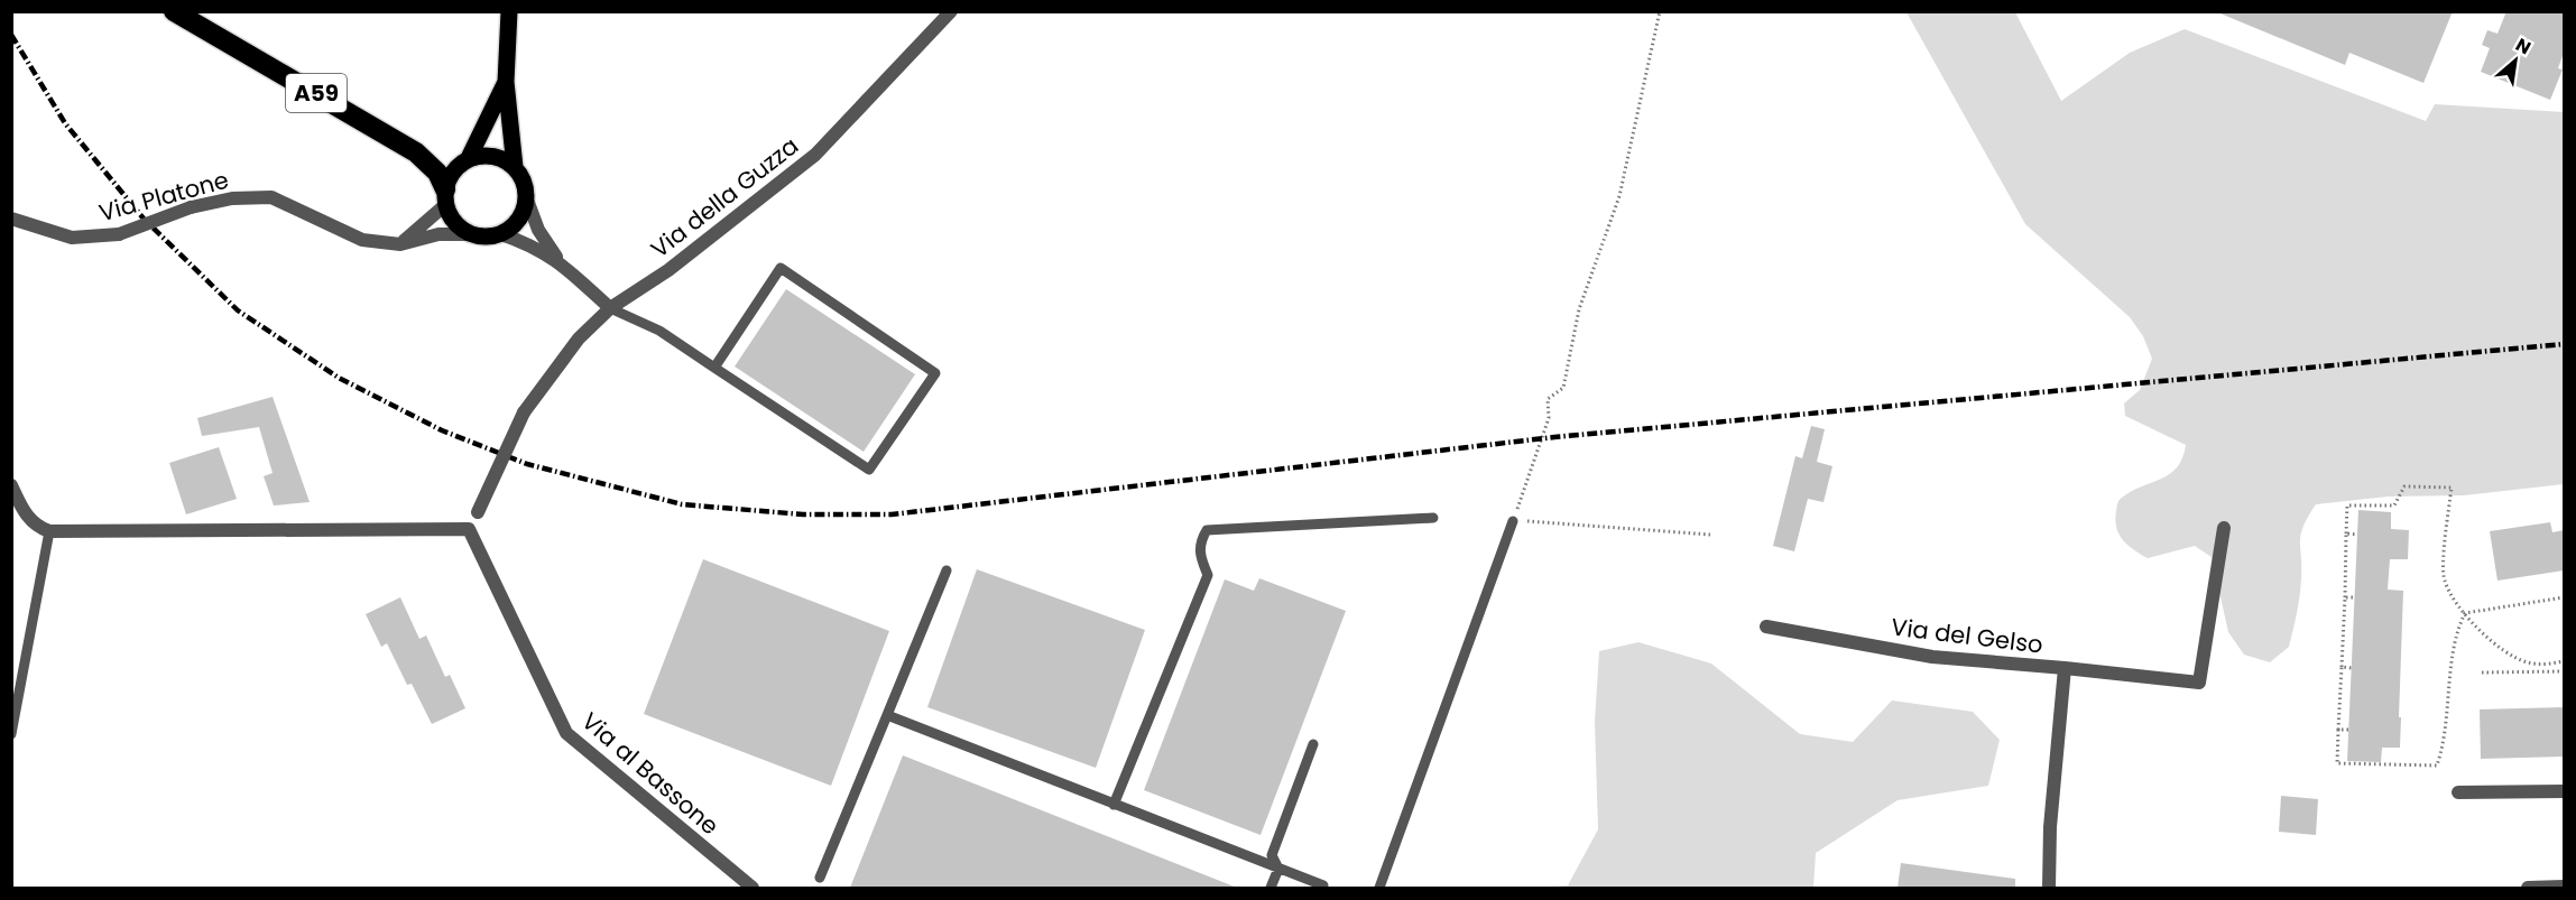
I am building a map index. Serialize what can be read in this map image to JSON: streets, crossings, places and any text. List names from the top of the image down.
{
  "streets": {
    "highway": ["A59"],
    "street": [
      "Via Platone",
      "Via della Guzza",
      "Via del Gelso",
      "Via al Bassone"
    ]
  },
  "crossings": [
    ["A59", "Via Platone"],
    ["Via della Guzza", "Via al Bassone"]
  ],
  "north": "top right"
}
